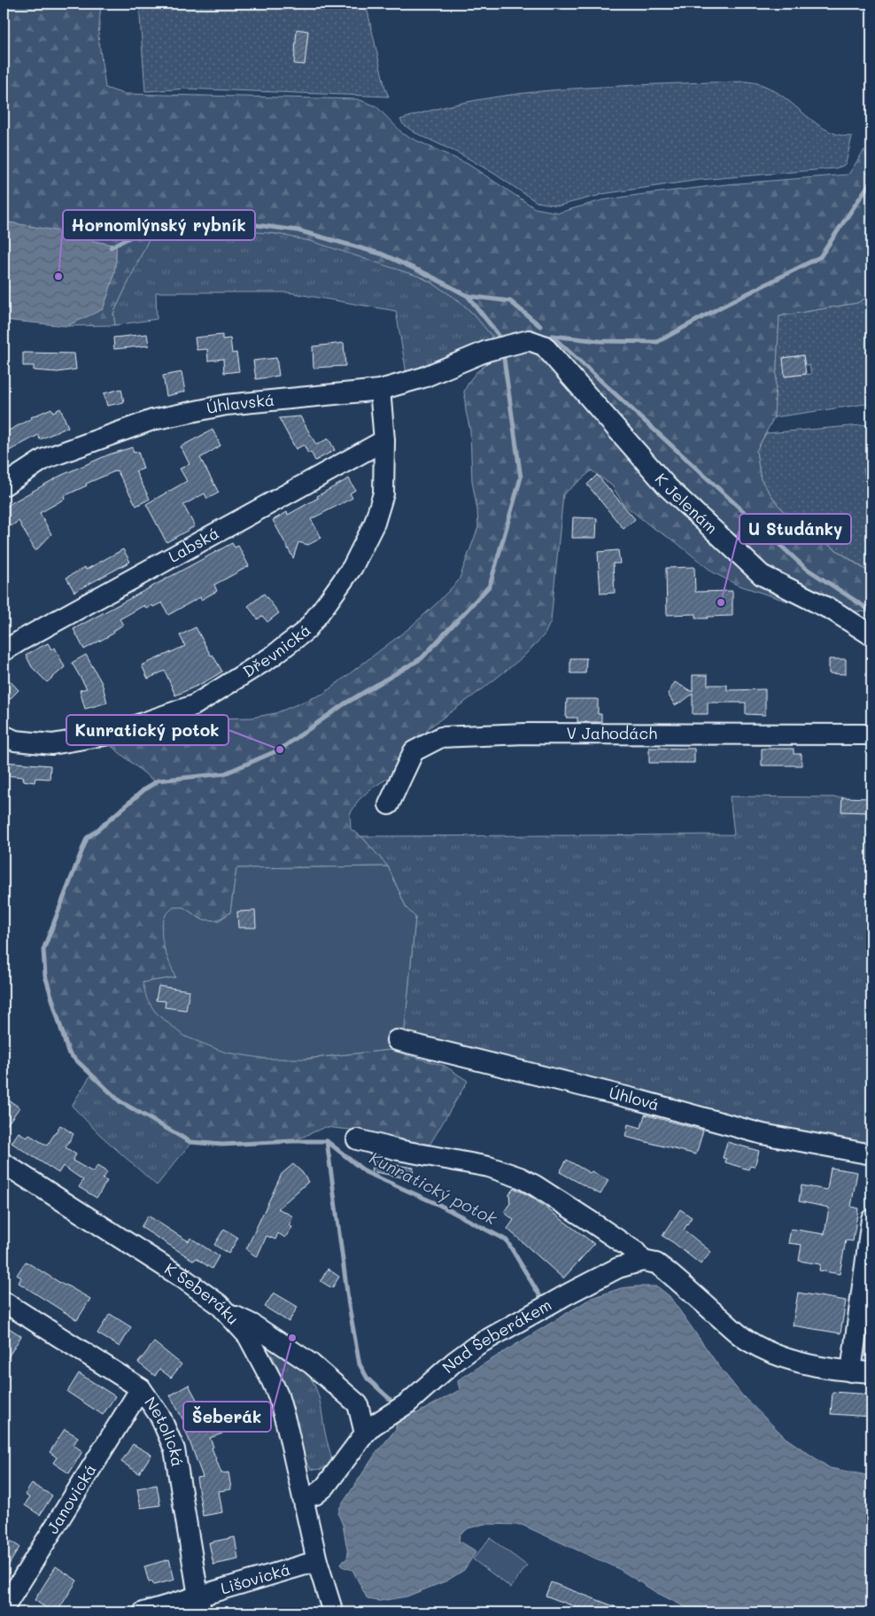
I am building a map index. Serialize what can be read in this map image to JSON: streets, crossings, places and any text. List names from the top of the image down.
{
  "streets": {
    "street": [
      "Úhlavská",
      "K Jelenám",
      "Labská",
      "Dřevnická",
      "V Jahodách",
      "Úhlová",
      "K Šeberáku",
      "Nad Šeberákem",
      "Netolická",
      "Janovická",
      "Lišovická"
    ]
  },
  "crossings": [
    ["Úhlavská", "K Jelenám"],
    ["Úhlavská", "Dřevnická"],
    ["Labská", "Dřevnická"],
    ["K Šeberáku", "Lišovická"],
    ["Netolická", "Janovická"],
    ["Netolická", "Lišovická"]
  ],
  "water": ["Kunratický potok"],
  "places": [
    "Hornomlýnský rybník",
    "U Studánky",
    "Kunratický potok",
    "Šeberák"
  ]
}
